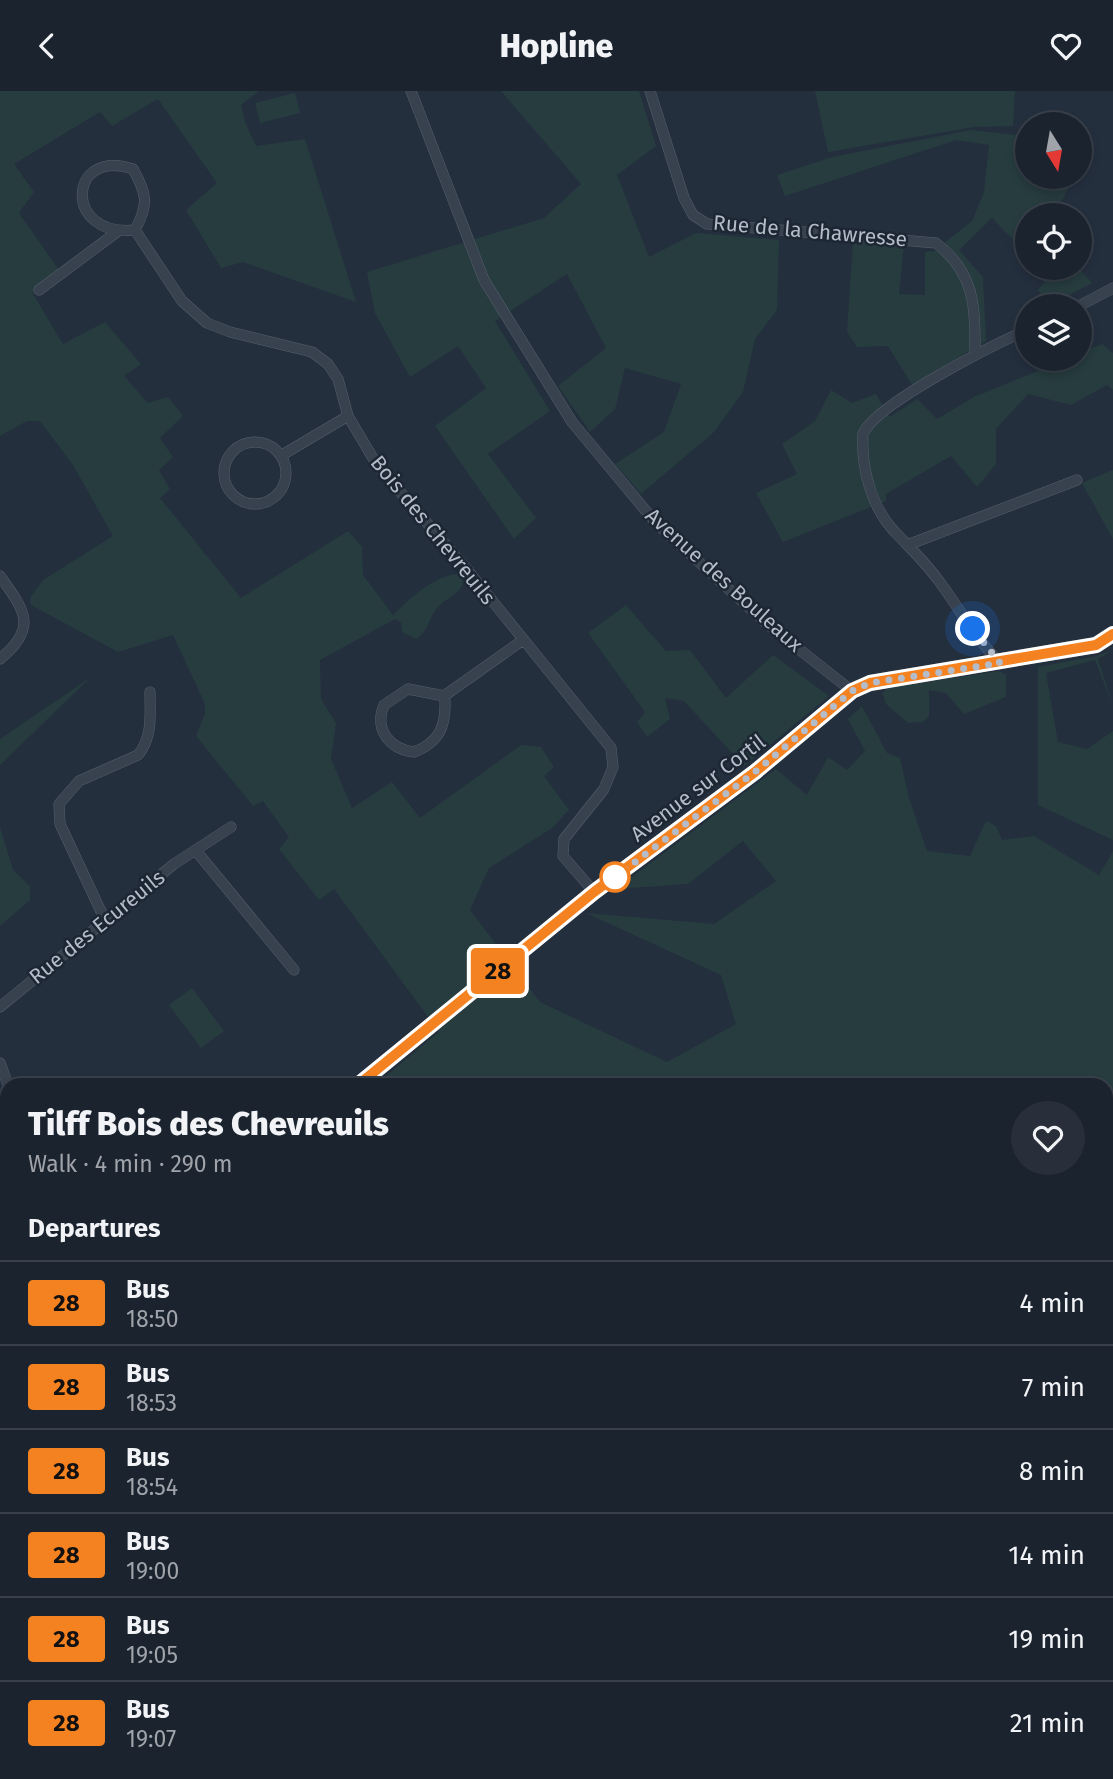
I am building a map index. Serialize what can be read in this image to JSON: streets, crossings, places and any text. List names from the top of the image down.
{
  "streets": {
    "main road": ["Avenue sur Cortil"],
    "street": [
      "Rue de la Chawresse",
      "Bois des Chevreuils",
      "Avenue des Bouleaux",
      "Rue des Ecureuils"
    ]
  },
  "crossings": [
    ["Bois des Chevreuils", "Avenue sur Cortil"],
    ["Avenue des Bouleaux", "Avenue sur Cortil"]
  ],
  "lines": ["bus line 28"],
  "north": "bottom",
  "page": {
    "header": "Hopline",
    "on_map": "28",
    "heading": [
      ["Tilff Bois des Chevreuils", "Walk · 4 min · 290 m"],
      "Departures"
    ],
    "list": [
      {
        "mark": "28",
        "name": "Bus",
        "note": "18:50",
        "value": "4 min"
      },
      {
        "mark": "28",
        "name": "Bus",
        "note": "18:53",
        "value": "7 min"
      },
      {
        "mark": "28",
        "name": "Bus",
        "note": "18:54",
        "value": "8 min"
      },
      {
        "mark": "28",
        "name": "Bus",
        "note": "19:00",
        "value": "14 min"
      },
      {
        "mark": "28",
        "name": "Bus",
        "note": "19:05",
        "value": "19 min"
      },
      {
        "mark": "28",
        "name": "Bus",
        "note": "19:07",
        "value": "21 min"
      }
    ]
  }
}
